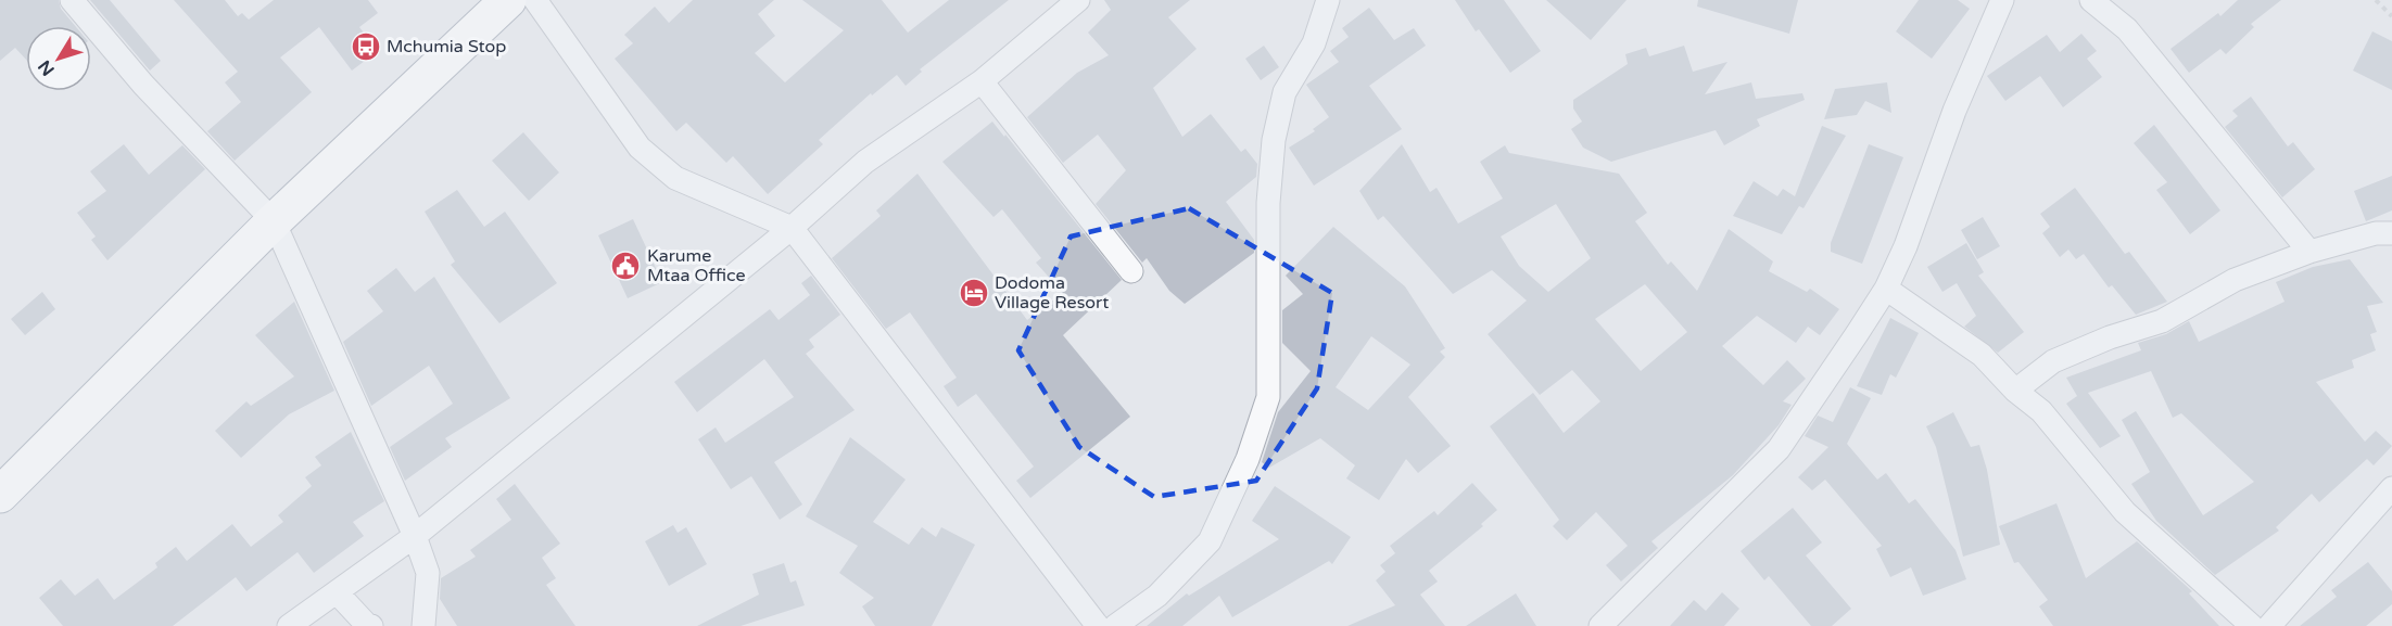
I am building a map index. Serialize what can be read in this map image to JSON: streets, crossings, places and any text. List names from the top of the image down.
{
  "places": {
    "bus stop": ["Mchumia Stop"],
    "public building": ["Karume Mtaa Office"],
    "hotel": ["Dodoma Village Resort"]
  },
  "north": "bottom left"
}
